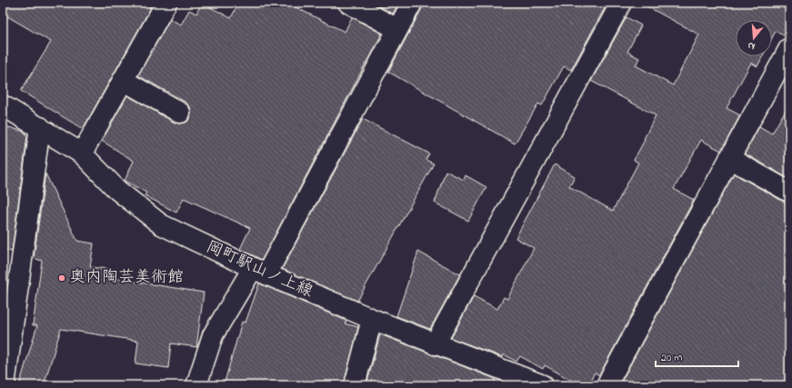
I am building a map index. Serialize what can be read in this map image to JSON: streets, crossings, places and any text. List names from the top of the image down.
{
  "streets": {
    "street": ["岡町駅山ノ上線"]
  },
  "places": ["奥内陶芸美術館"],
  "scale_bar": "20 m",
  "north": "bottom"
}
